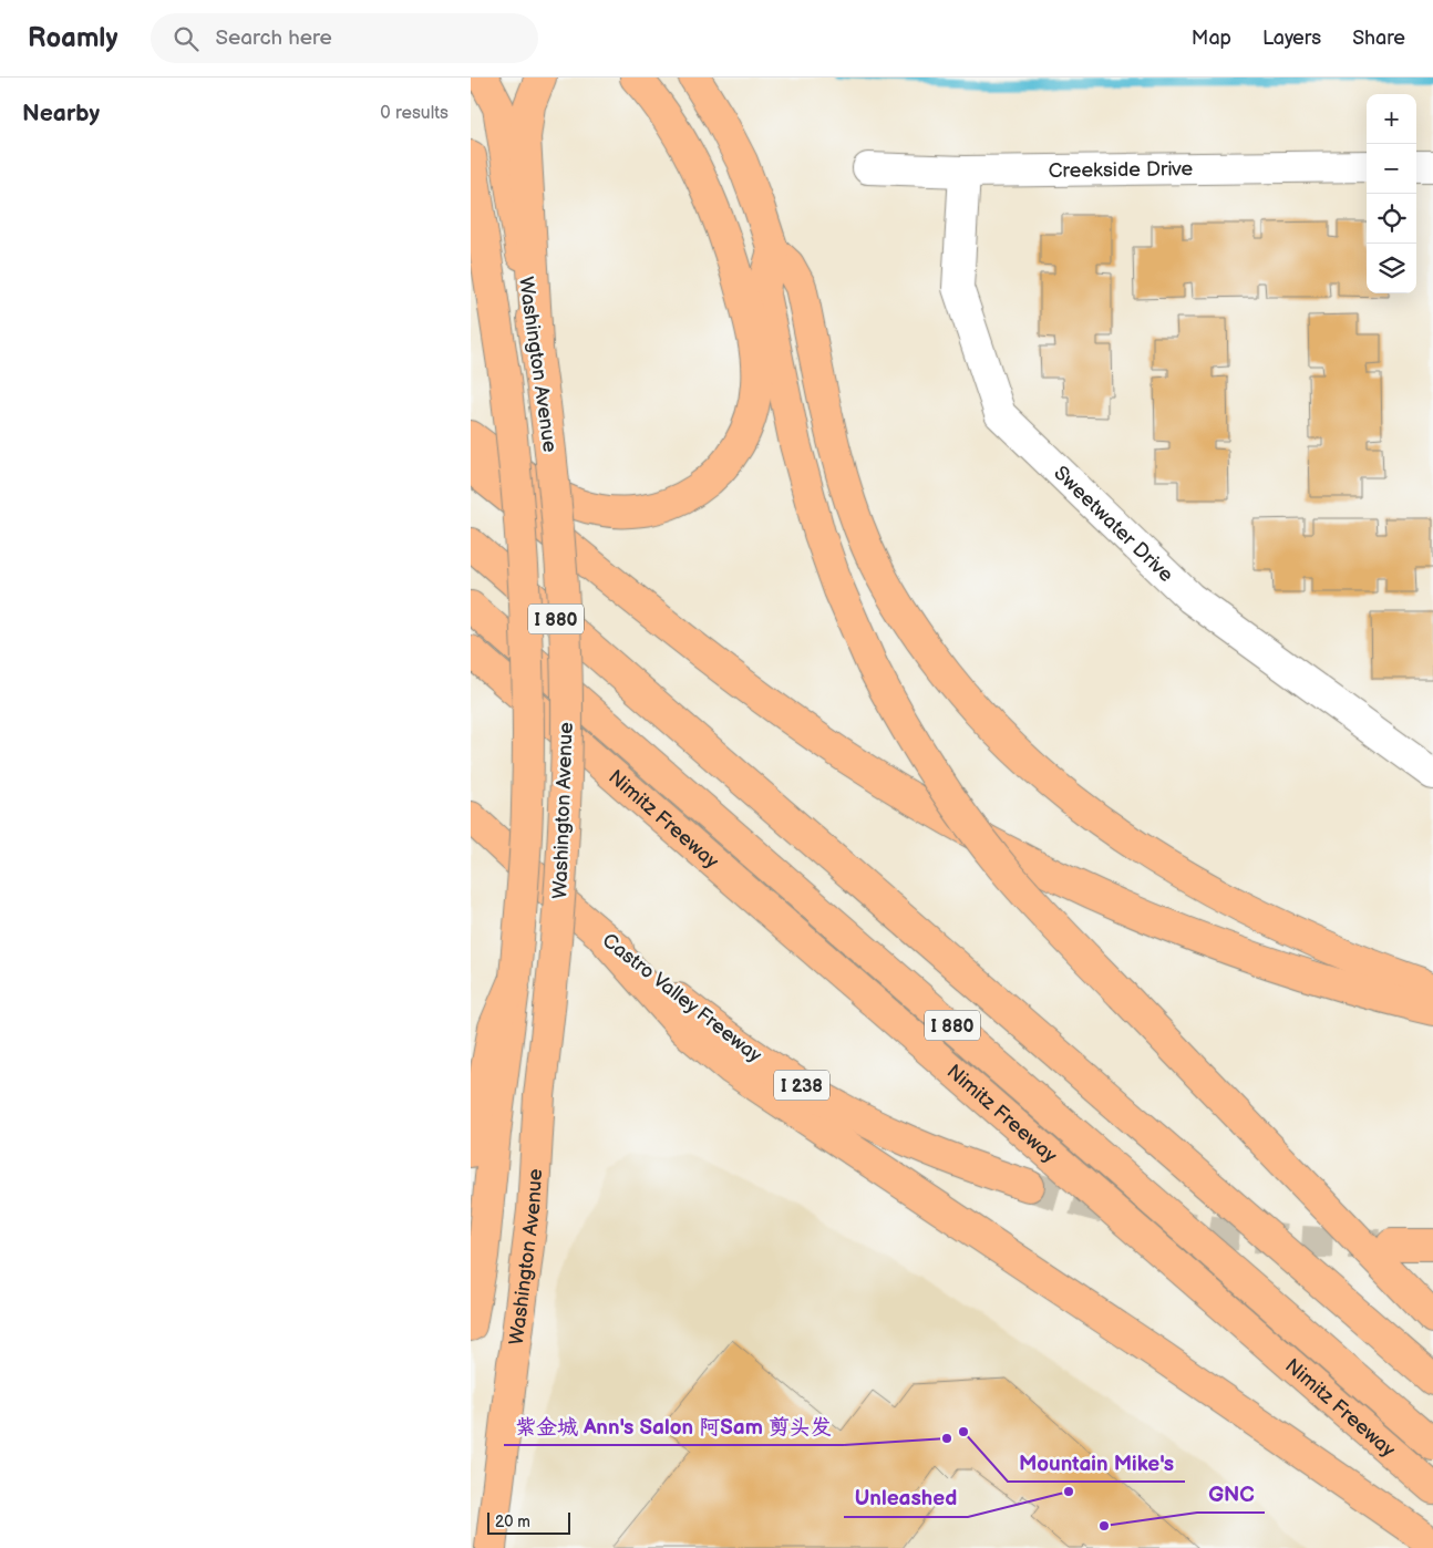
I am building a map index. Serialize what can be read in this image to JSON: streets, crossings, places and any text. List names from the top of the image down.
{
  "streets": {
    "main road": [
      "Washington Avenue",
      "I 880",
      "Nimitz Freeway",
      "Castro Valley Freeway",
      "I 238"
    ],
    "street": ["Creekside Drive", "Sweetwater Drive"]
  },
  "crossings": [
    ["Creekside Drive", "Sweetwater Drive"]
  ],
  "places": [
    "Mountain Mike's",
    "紫金城 Ann's Salon 阿Sam 剪头发",
    "Unleashed",
    "GNC"
  ],
  "scale_bar": "20 m",
  "page": {
    "header": "Roamly",
    "search": "Search here",
    "nav": ["Map", "Layers", "Share"],
    "heading": ["Nearby", "0 results"],
    "map_buttons": ["+", "−"],
    "scale": "20 m"
  }
}
